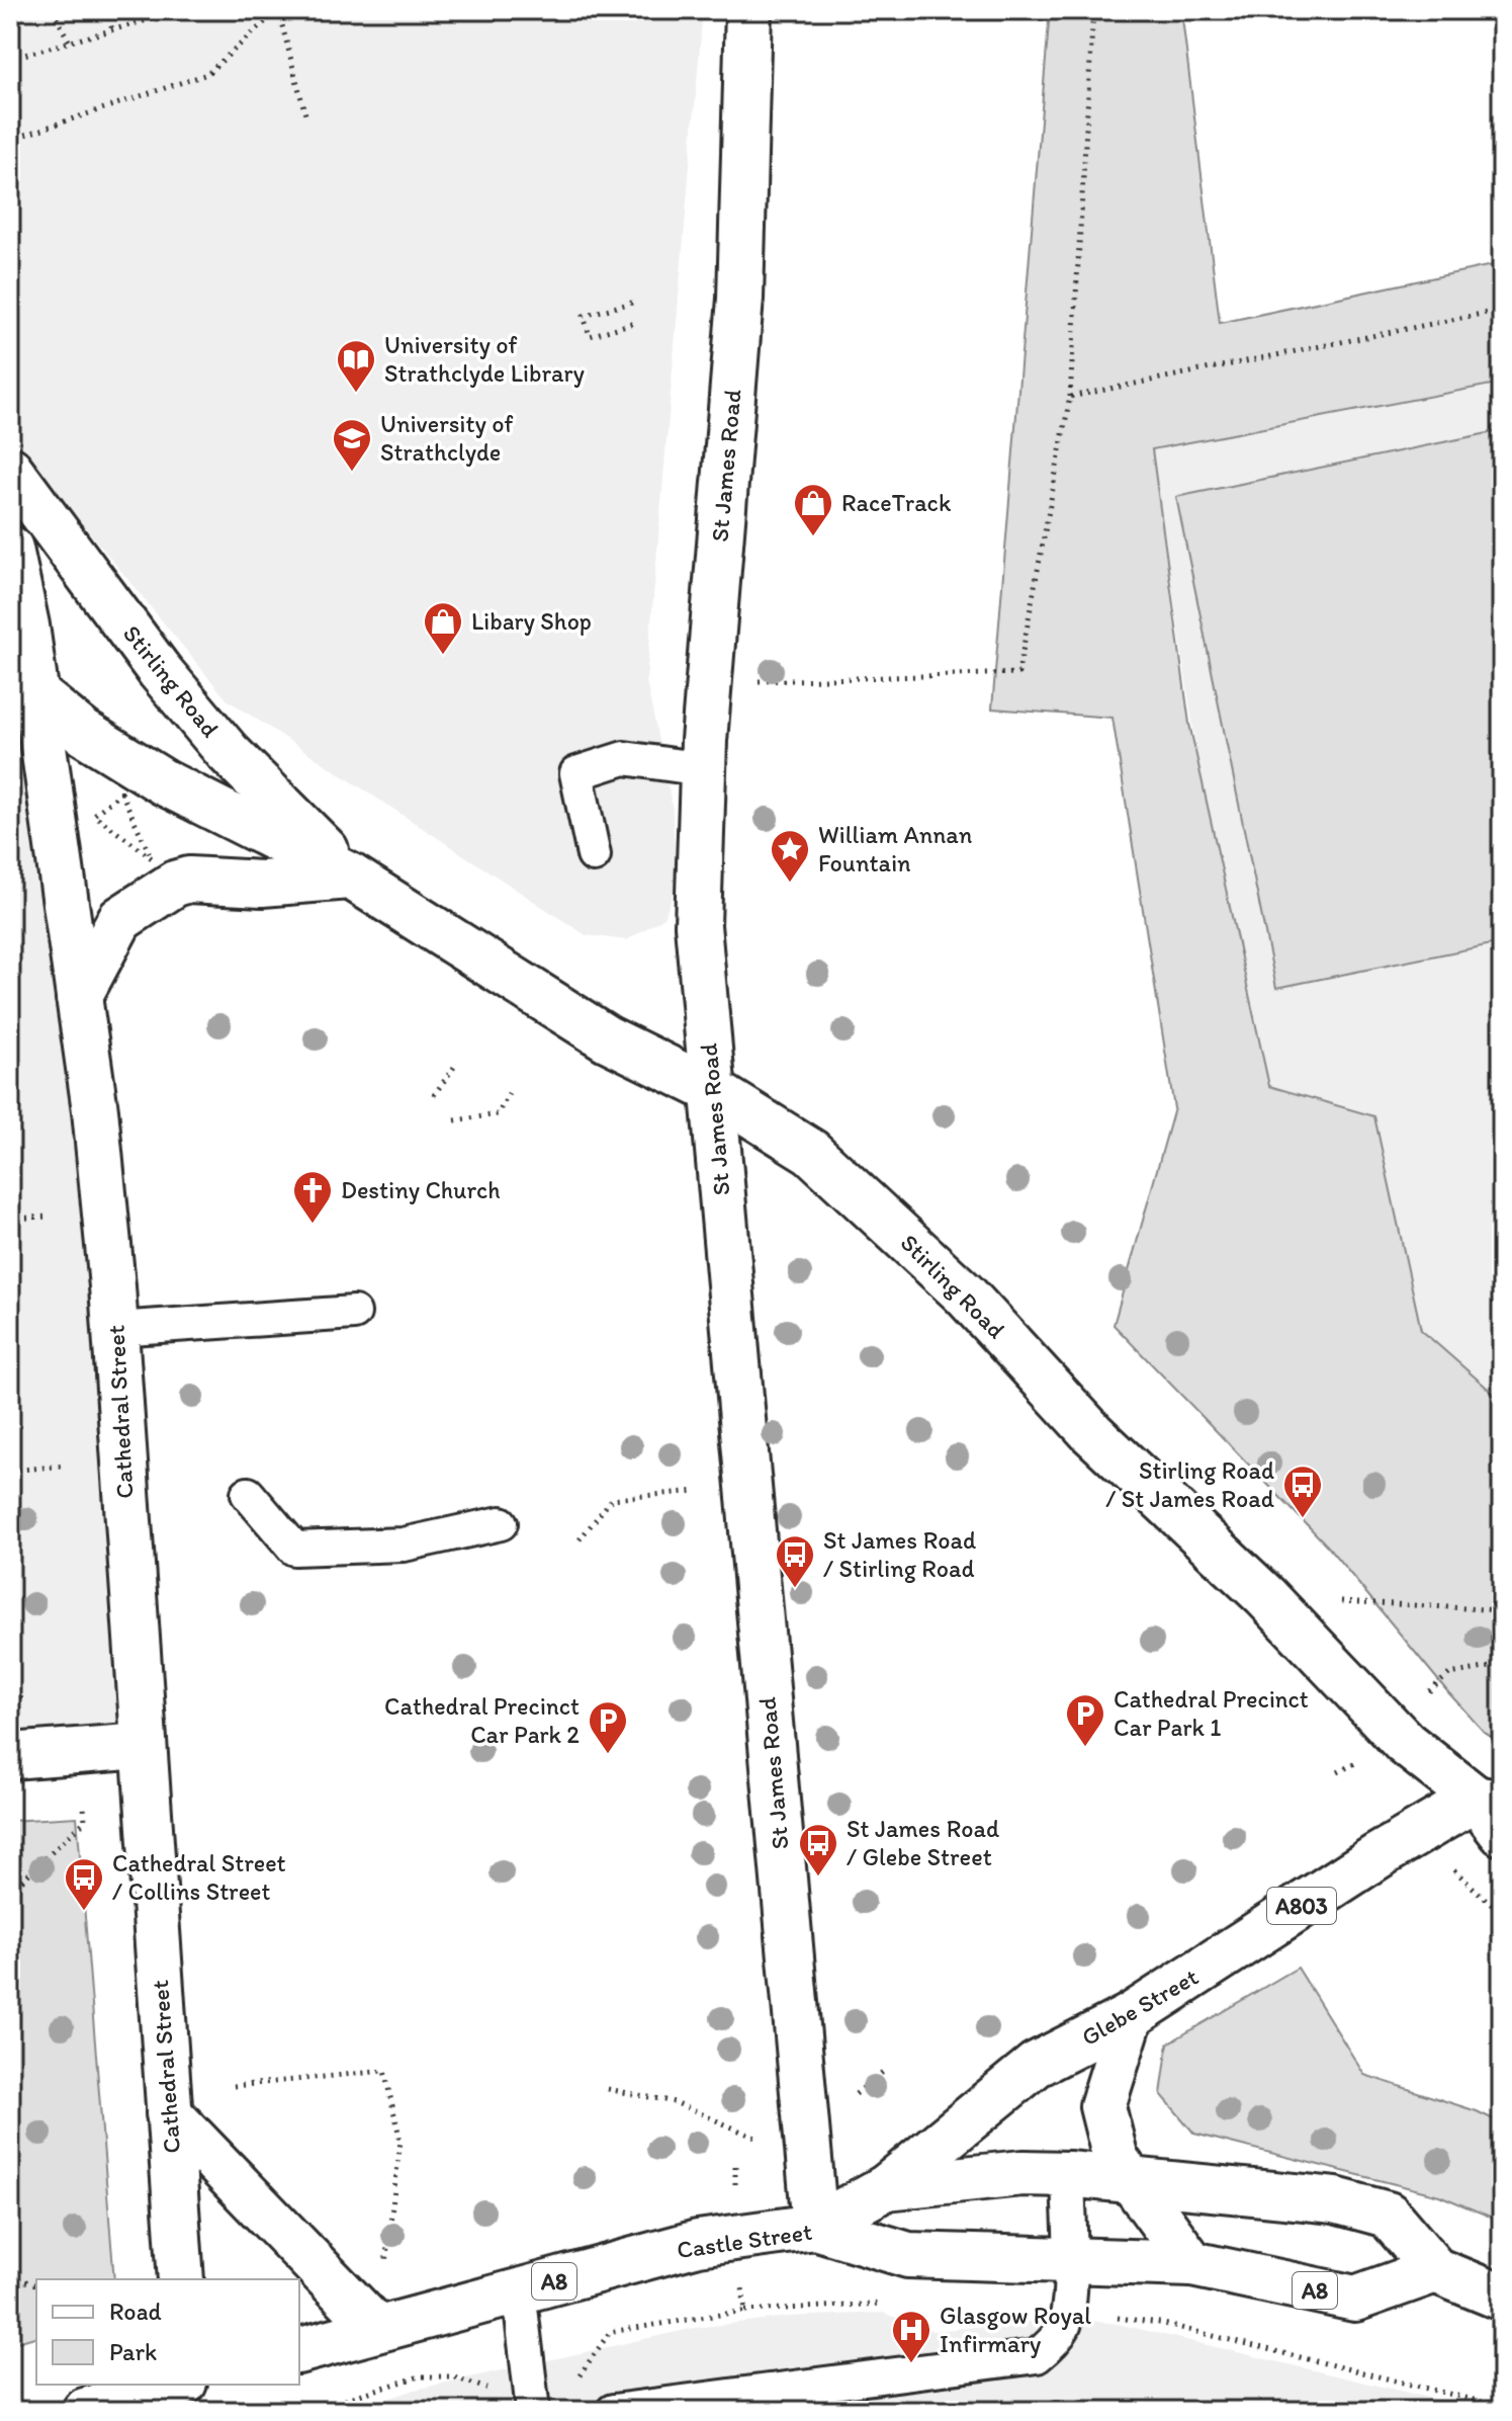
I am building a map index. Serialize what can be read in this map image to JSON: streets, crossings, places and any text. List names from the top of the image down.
{
  "streets": {
    "main road": [
      "St James Road",
      "Stirling Road",
      "Cathedral Street",
      "A803",
      "Glebe Street",
      "Castle Street",
      "A8"
    ]
  },
  "crossings": [
    ["St James Road", "Stirling Road"],
    ["St James Road", "Glebe Street"],
    ["St James Road", "Castle Street"],
    ["Stirling Road", "Cathedral Street"],
    ["Stirling Road", "Glebe Street"],
    ["Glebe Street", "Castle Street"]
  ],
  "places": {
    "library": ["University of Strathclyde Library"],
    "school or university": ["University of Strathclyde"],
    "shop": ["RaceTrack", "Libary Shop"],
    "place": ["William Annan Fountain"],
    "church": ["Destiny Church"],
    "bus stop": [
      "Stirling Road / St James Road",
      "St James Road / Stirling Road",
      "St James Road / Glebe Street",
      "Cathedral Street / Collins Street"
    ],
    "parking": ["Cathedral Precinct Car Park 1", "Cathedral Precinct Car Park 2"],
    "hospital": ["Glasgow Royal Infirmary"]
  },
  "legend": ["Road", "Park"]
}
